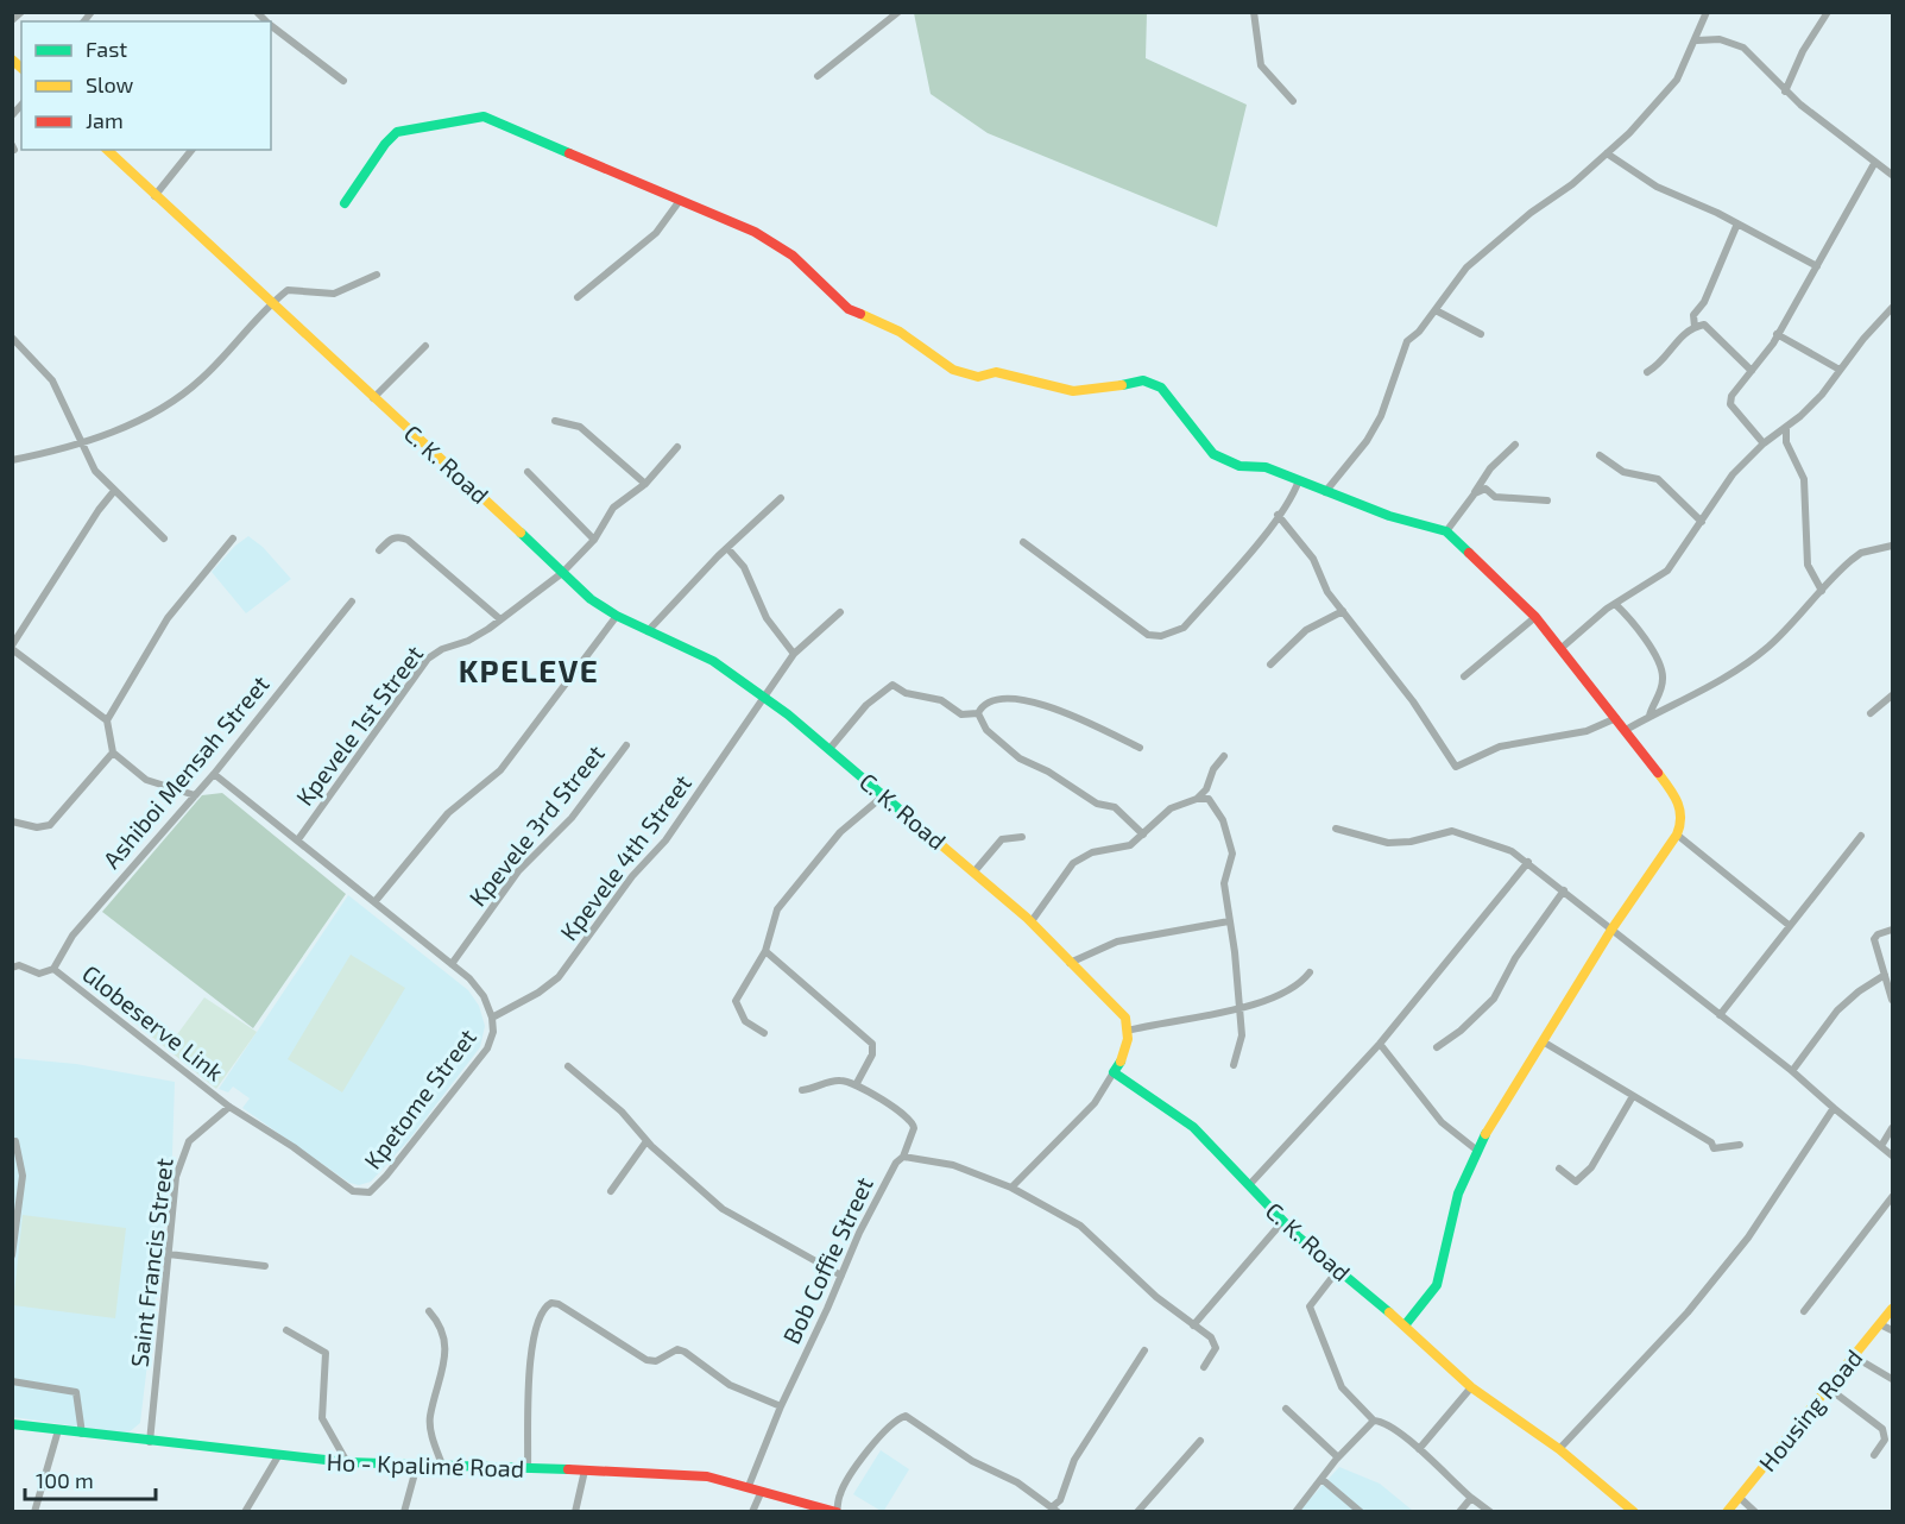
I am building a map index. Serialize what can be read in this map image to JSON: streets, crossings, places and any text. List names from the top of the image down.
{
  "streets": {
    "street": [
      "C. K. Road",
      "Kpevele 1st Street",
      "Ashiboi Mensah Street",
      "Kpevele 3rd Street",
      "Kpevele 4th Street",
      "Globeserve Link",
      "Kpetome Street",
      "Bob Coffie Street",
      "Saint Francis Street",
      "Housing Road",
      "Ho - Kpalimé Road"
    ]
  },
  "crossings": [
    ["C. K. Road", "Kpevele 1st Street"],
    ["C. K. Road", "Kpevele 4th Street"],
    ["Kpevele 1st Street", "Kpetome Street"],
    ["Ashiboi Mensah Street", "Globeserve Link"],
    ["Ashiboi Mensah Street", "Kpetome Street"],
    ["Kpevele 3rd Street", "Kpetome Street"],
    ["Kpevele 4th Street", "Kpetome Street"],
    ["Globeserve Link", "Kpetome Street"],
    ["Globeserve Link", "Saint Francis Street"],
    ["Kpetome Street", "Saint Francis Street"],
    ["Bob Coffie Street", "Ho - Kpalimé Road"],
    ["Saint Francis Street", "Ho - Kpalimé Road"]
  ],
  "districts": ["KPELEVE"],
  "legend": ["Fast", "Slow", "Jam"],
  "scale_bar": "100 m"
}
